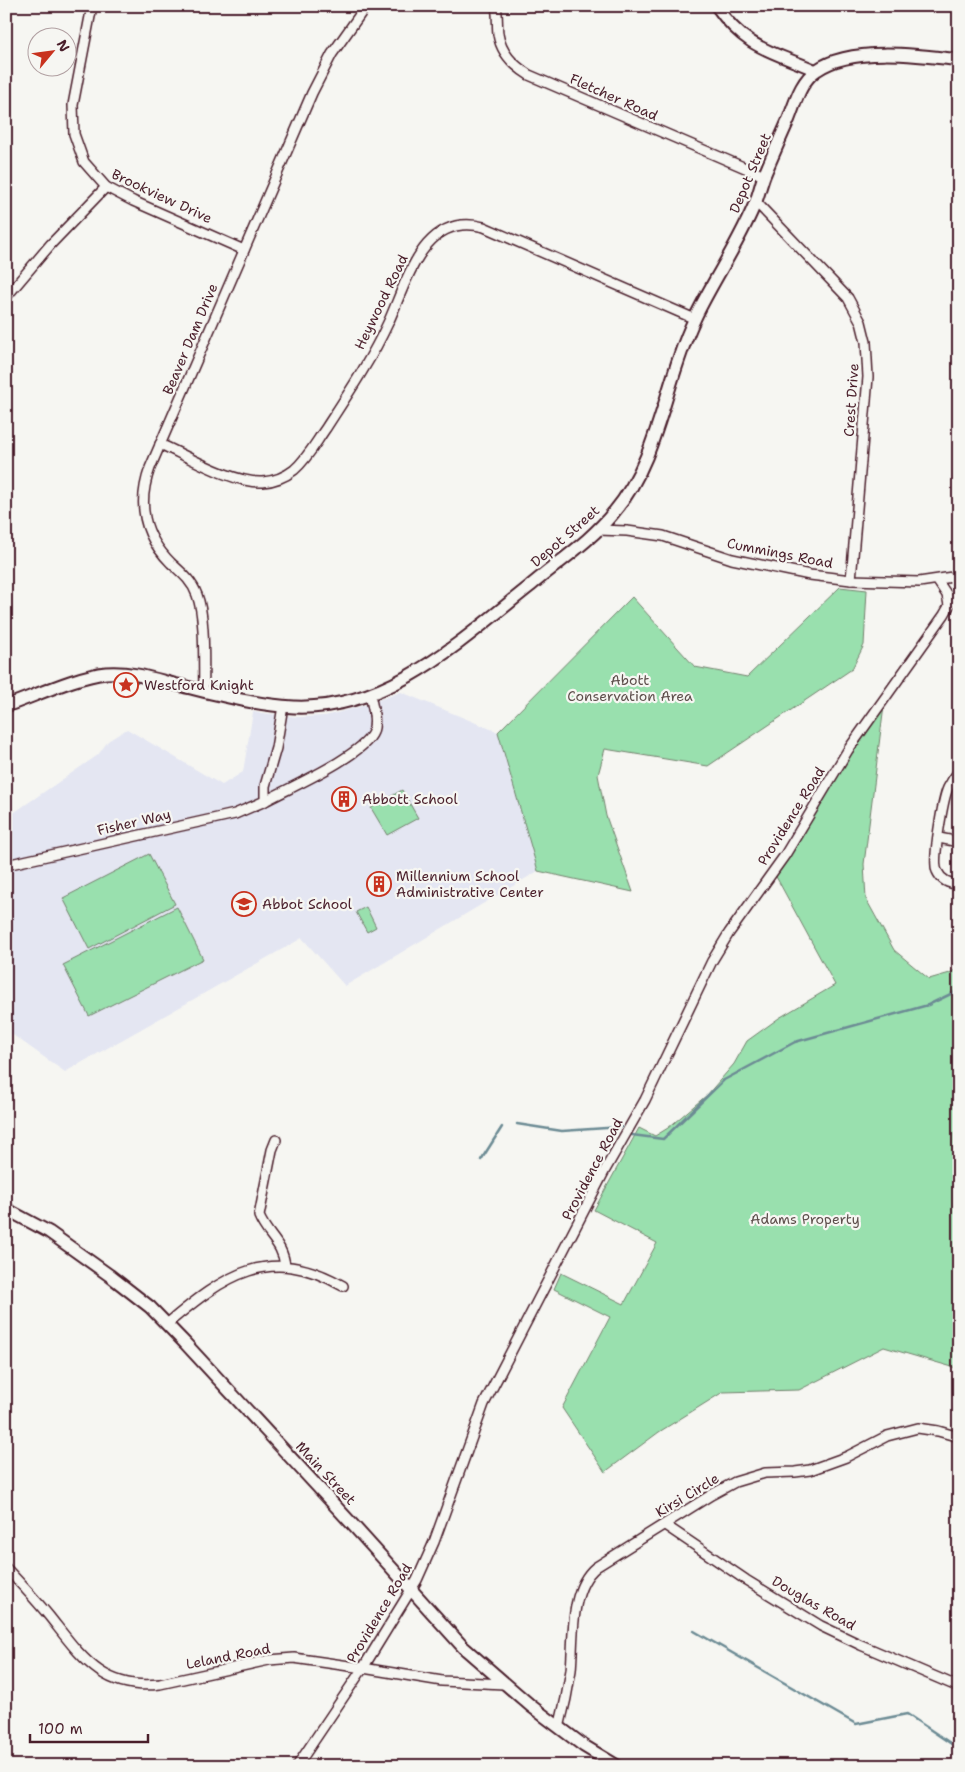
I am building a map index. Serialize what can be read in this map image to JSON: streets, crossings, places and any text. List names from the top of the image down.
{
  "streets": {
    "main road": ["Depot Street", "Main Street"],
    "street": [
      "Fletcher Road",
      "Brookview Drive",
      "Heywood Road",
      "Beaver Dam Drive",
      "Crest Drive",
      "Cummings Road",
      "Providence Road",
      "Fisher Way",
      "Kirsi Circle",
      "Douglas Road",
      "Leland Road"
    ]
  },
  "crossings": [
    ["Fletcher Road", "Depot Street"],
    ["Depot Street", "Heywood Road"],
    ["Depot Street", "Beaver Dam Drive"],
    ["Depot Street", "Crest Drive"],
    ["Depot Street", "Cummings Road"],
    ["Depot Street", "Fisher Way"],
    ["Brookview Drive", "Beaver Dam Drive"],
    ["Heywood Road", "Beaver Dam Drive"],
    ["Crest Drive", "Cummings Road"],
    ["Providence Road", "Main Street"],
    ["Providence Road", "Leland Road"],
    ["Main Street", "Kirsi Circle"],
    ["Main Street", "Leland Road"],
    ["Kirsi Circle", "Douglas Road"]
  ],
  "parks": ["Abott Conservation Area", "Adams Property"],
  "places": {
    "place": ["Westford Knight"],
    "building": ["Abbott School", "Millennium School Administrative Center"],
    "school or university": ["Abbot School"]
  },
  "scale_bar": "100 m",
  "north": "top right"
}
